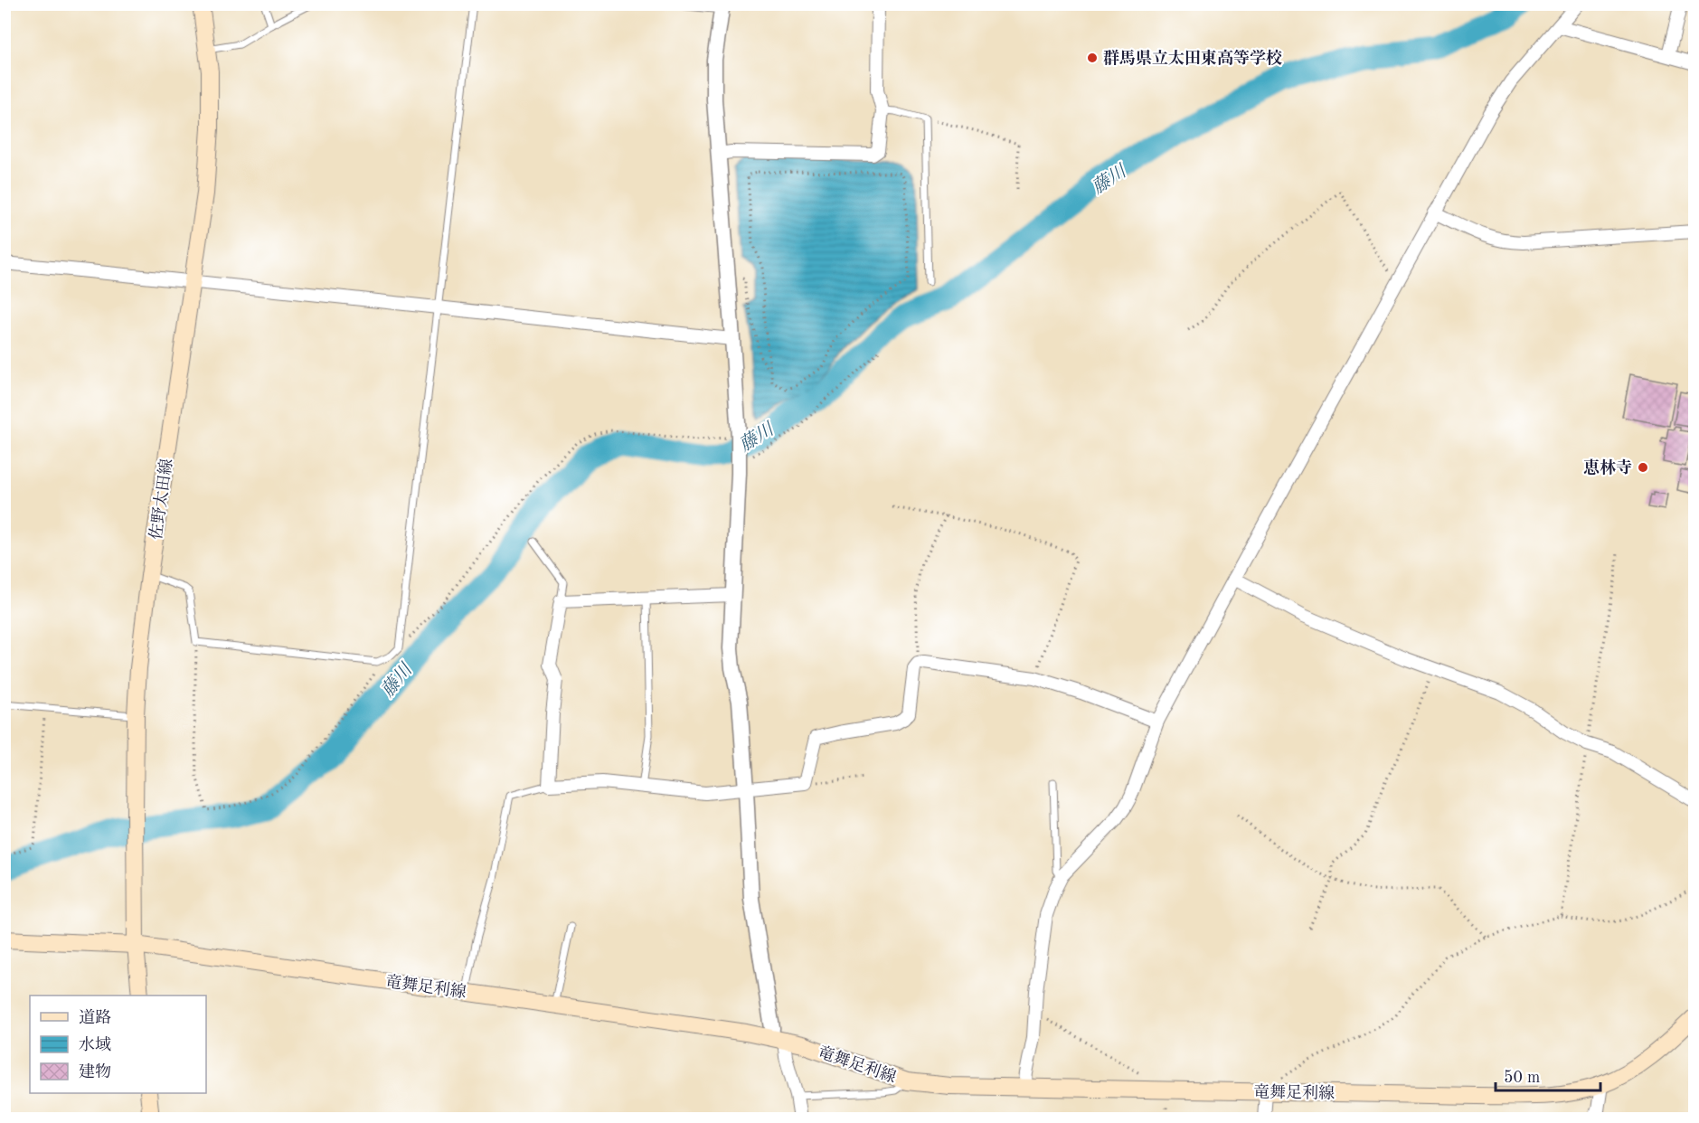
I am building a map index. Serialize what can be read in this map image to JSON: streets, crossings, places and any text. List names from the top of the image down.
{
  "streets": {
    "main road": ["佐野太田線", "竜舞足利線"]
  },
  "crossings": [
    ["佐野太田線", "竜舞足利線"]
  ],
  "water": ["藤川"],
  "places": ["群馬県立太田東高等学校", "恵林寺"],
  "legend": ["道路", "水域", "建物"],
  "scale_bar": "50 m"
}
